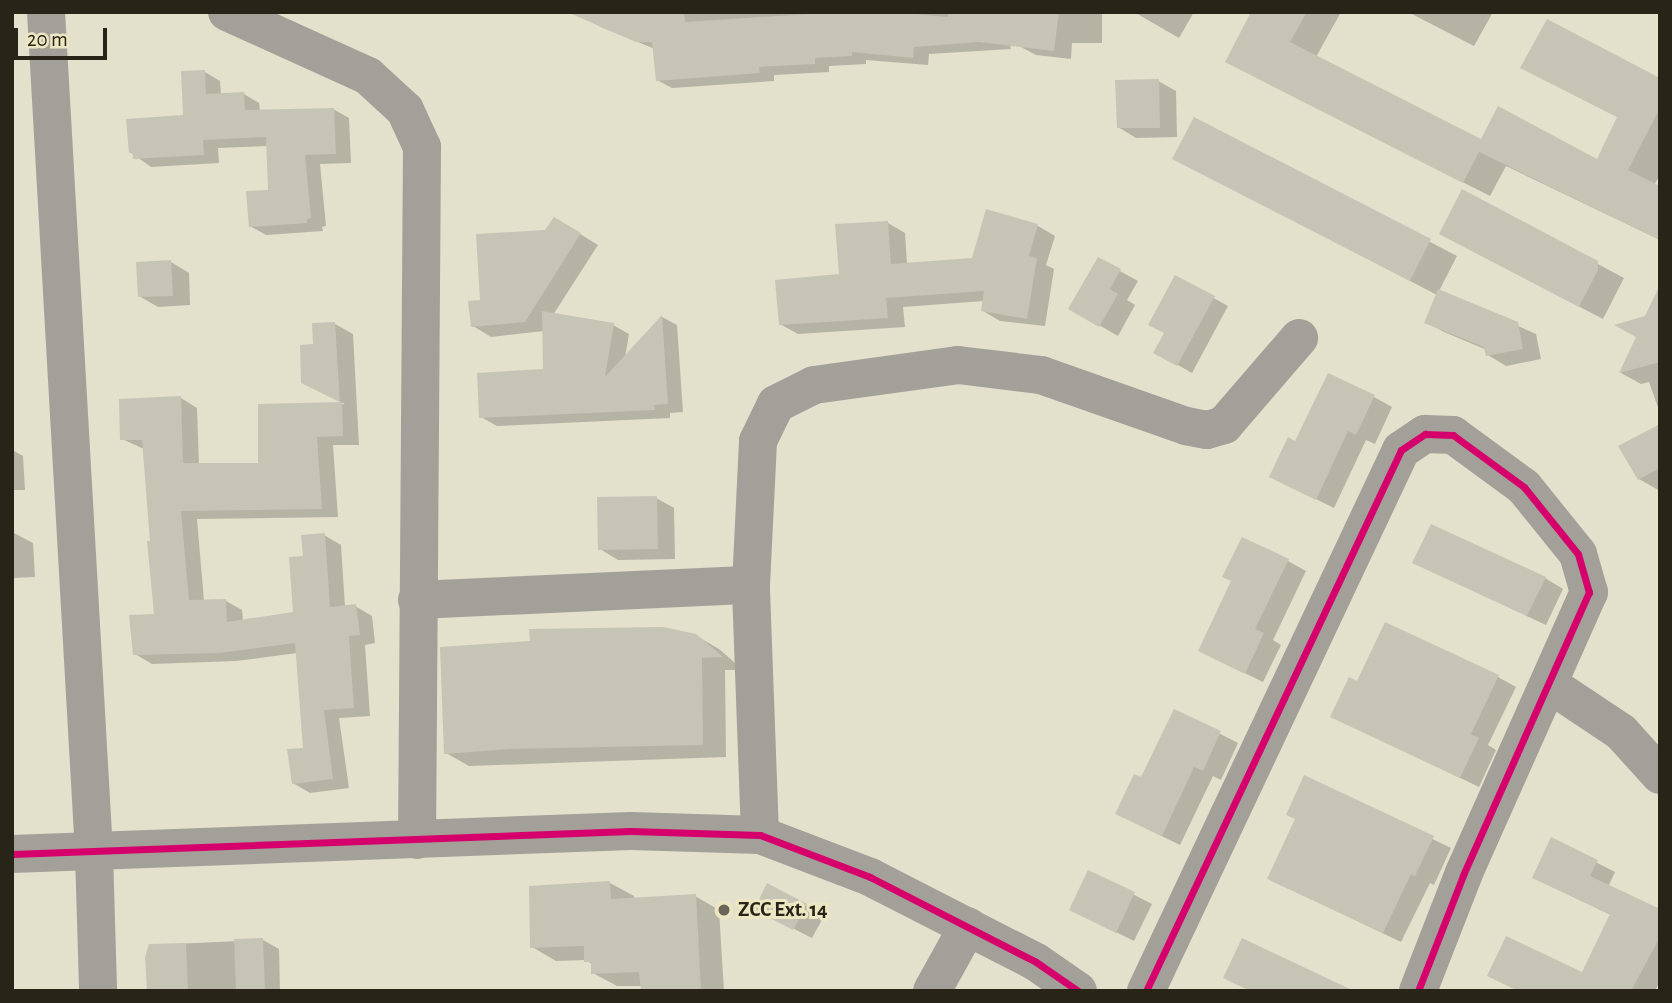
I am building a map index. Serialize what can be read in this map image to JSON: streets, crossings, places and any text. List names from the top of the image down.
{
  "places": ["ZCC Ext. 14"],
  "scale_bar": "20 m"
}
